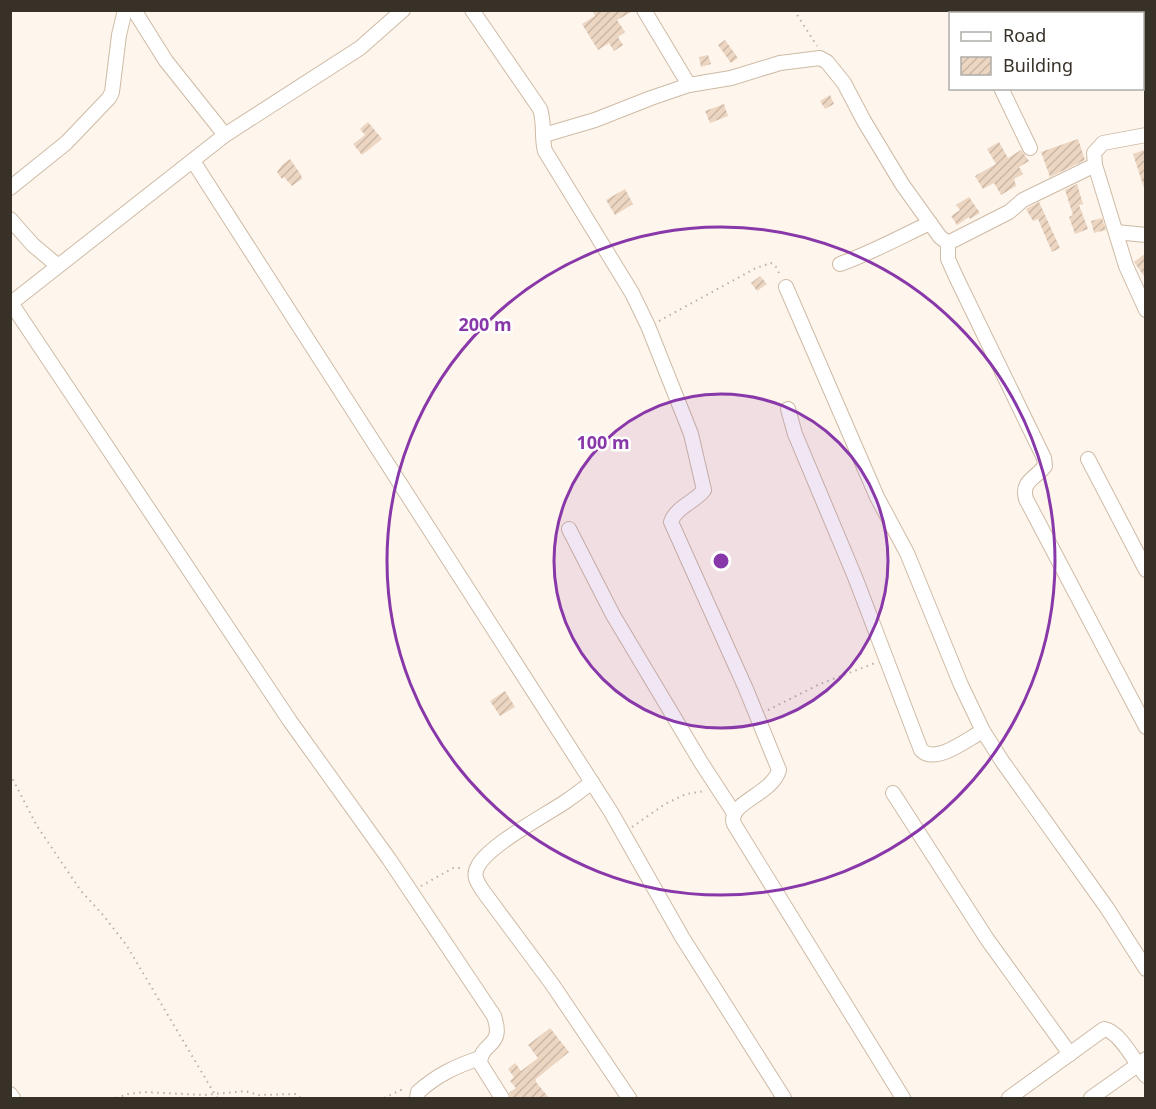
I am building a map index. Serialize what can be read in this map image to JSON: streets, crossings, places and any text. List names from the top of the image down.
{
  "legend": ["Road", "Building"],
  "rings": ["200 m", "100 m"]
}
